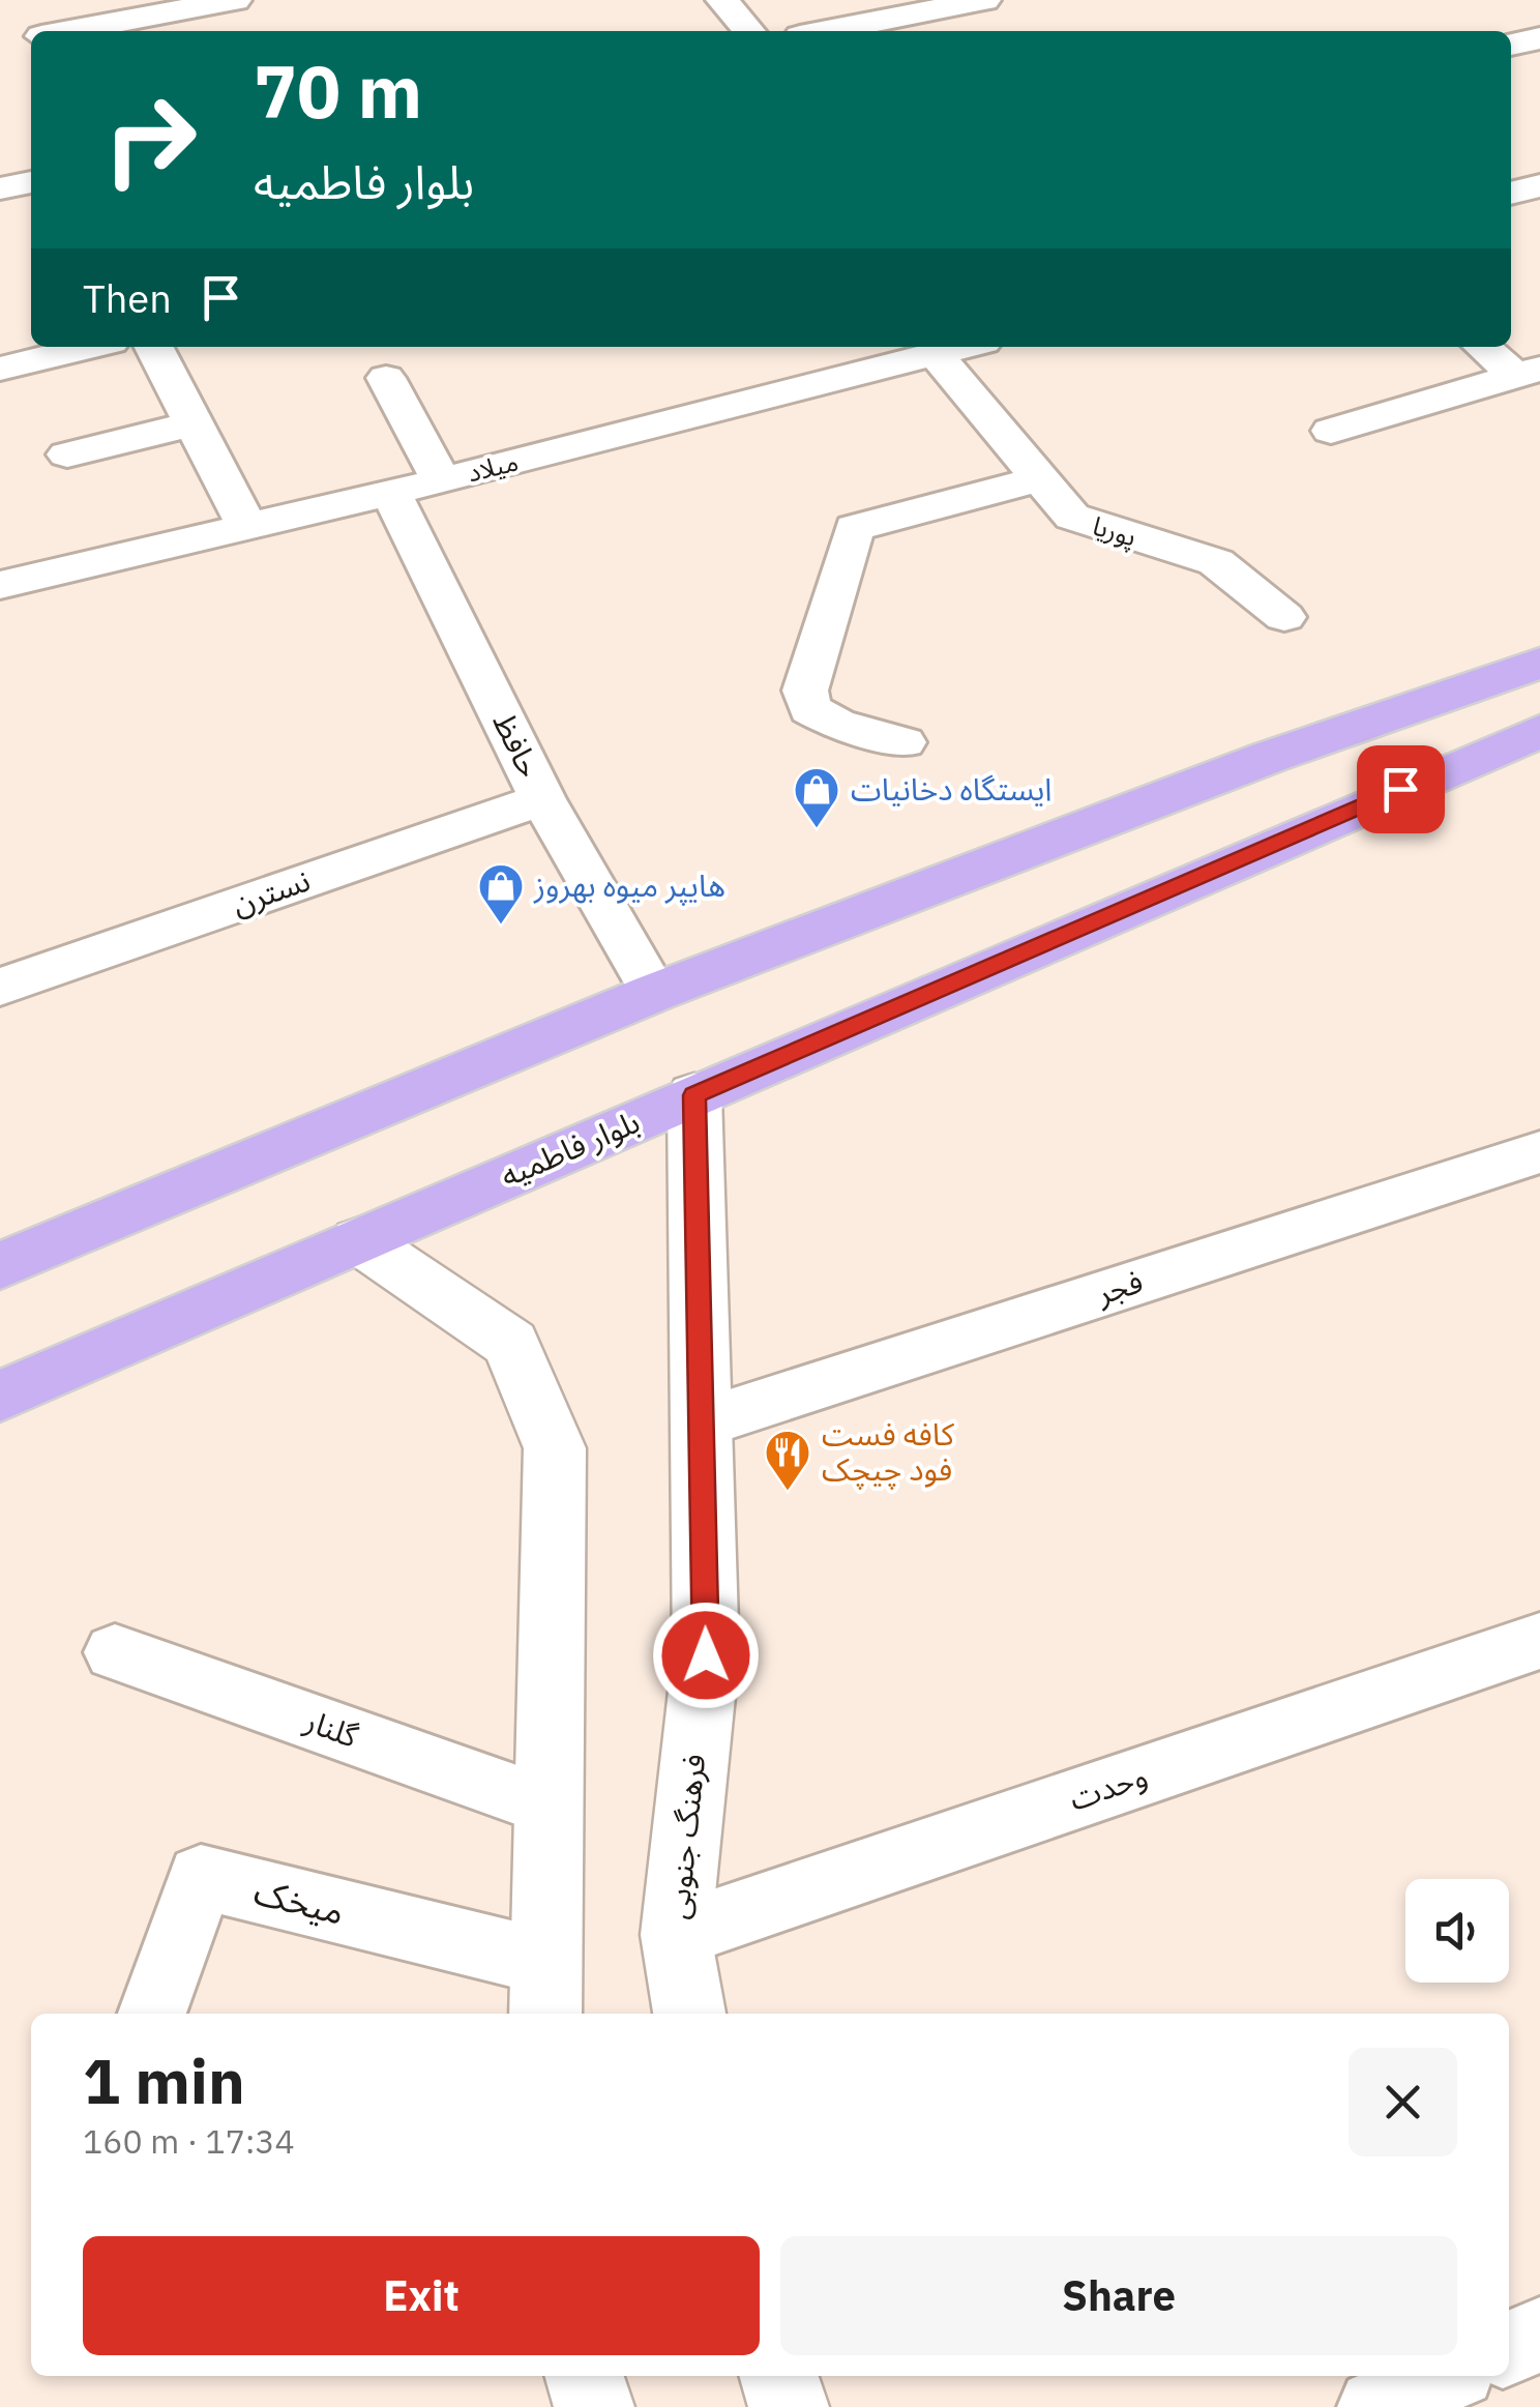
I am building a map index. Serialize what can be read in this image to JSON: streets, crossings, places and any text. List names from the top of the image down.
{
  "streets": {
    "highway": ["بلوار فاطمیه"],
    "street": [
      "میلاد",
      "پوریا",
      "حافظ",
      "نسترن",
      "فجر",
      "گلنار",
      "وحدت",
      "فرهنگ جنوبی",
      "میخک"
    ]
  },
  "crossings": [
    ["میلاد", "پوریا"],
    ["میلاد", "حافظ"],
    ["حافظ", "نسترن"],
    ["بلوار فاطمیه", "فرهنگ جنوبی"],
    ["فجر", "فرهنگ جنوبی"],
    ["وحدت", "فرهنگ جنوبی"]
  ],
  "places": {
    "shop": ["ایستگاه دخانیات", "هایپر میوه بهروز"],
    "restaurant": ["کافه فست فود چیچک"]
  },
  "page": {
    "turn": ["70 m", "بلوار فاطمیه"],
    "then": "Then",
    "heading": ["1 min", "160 m · 17:34"],
    "buttons": ["Exit", "Share"]
  }
}
